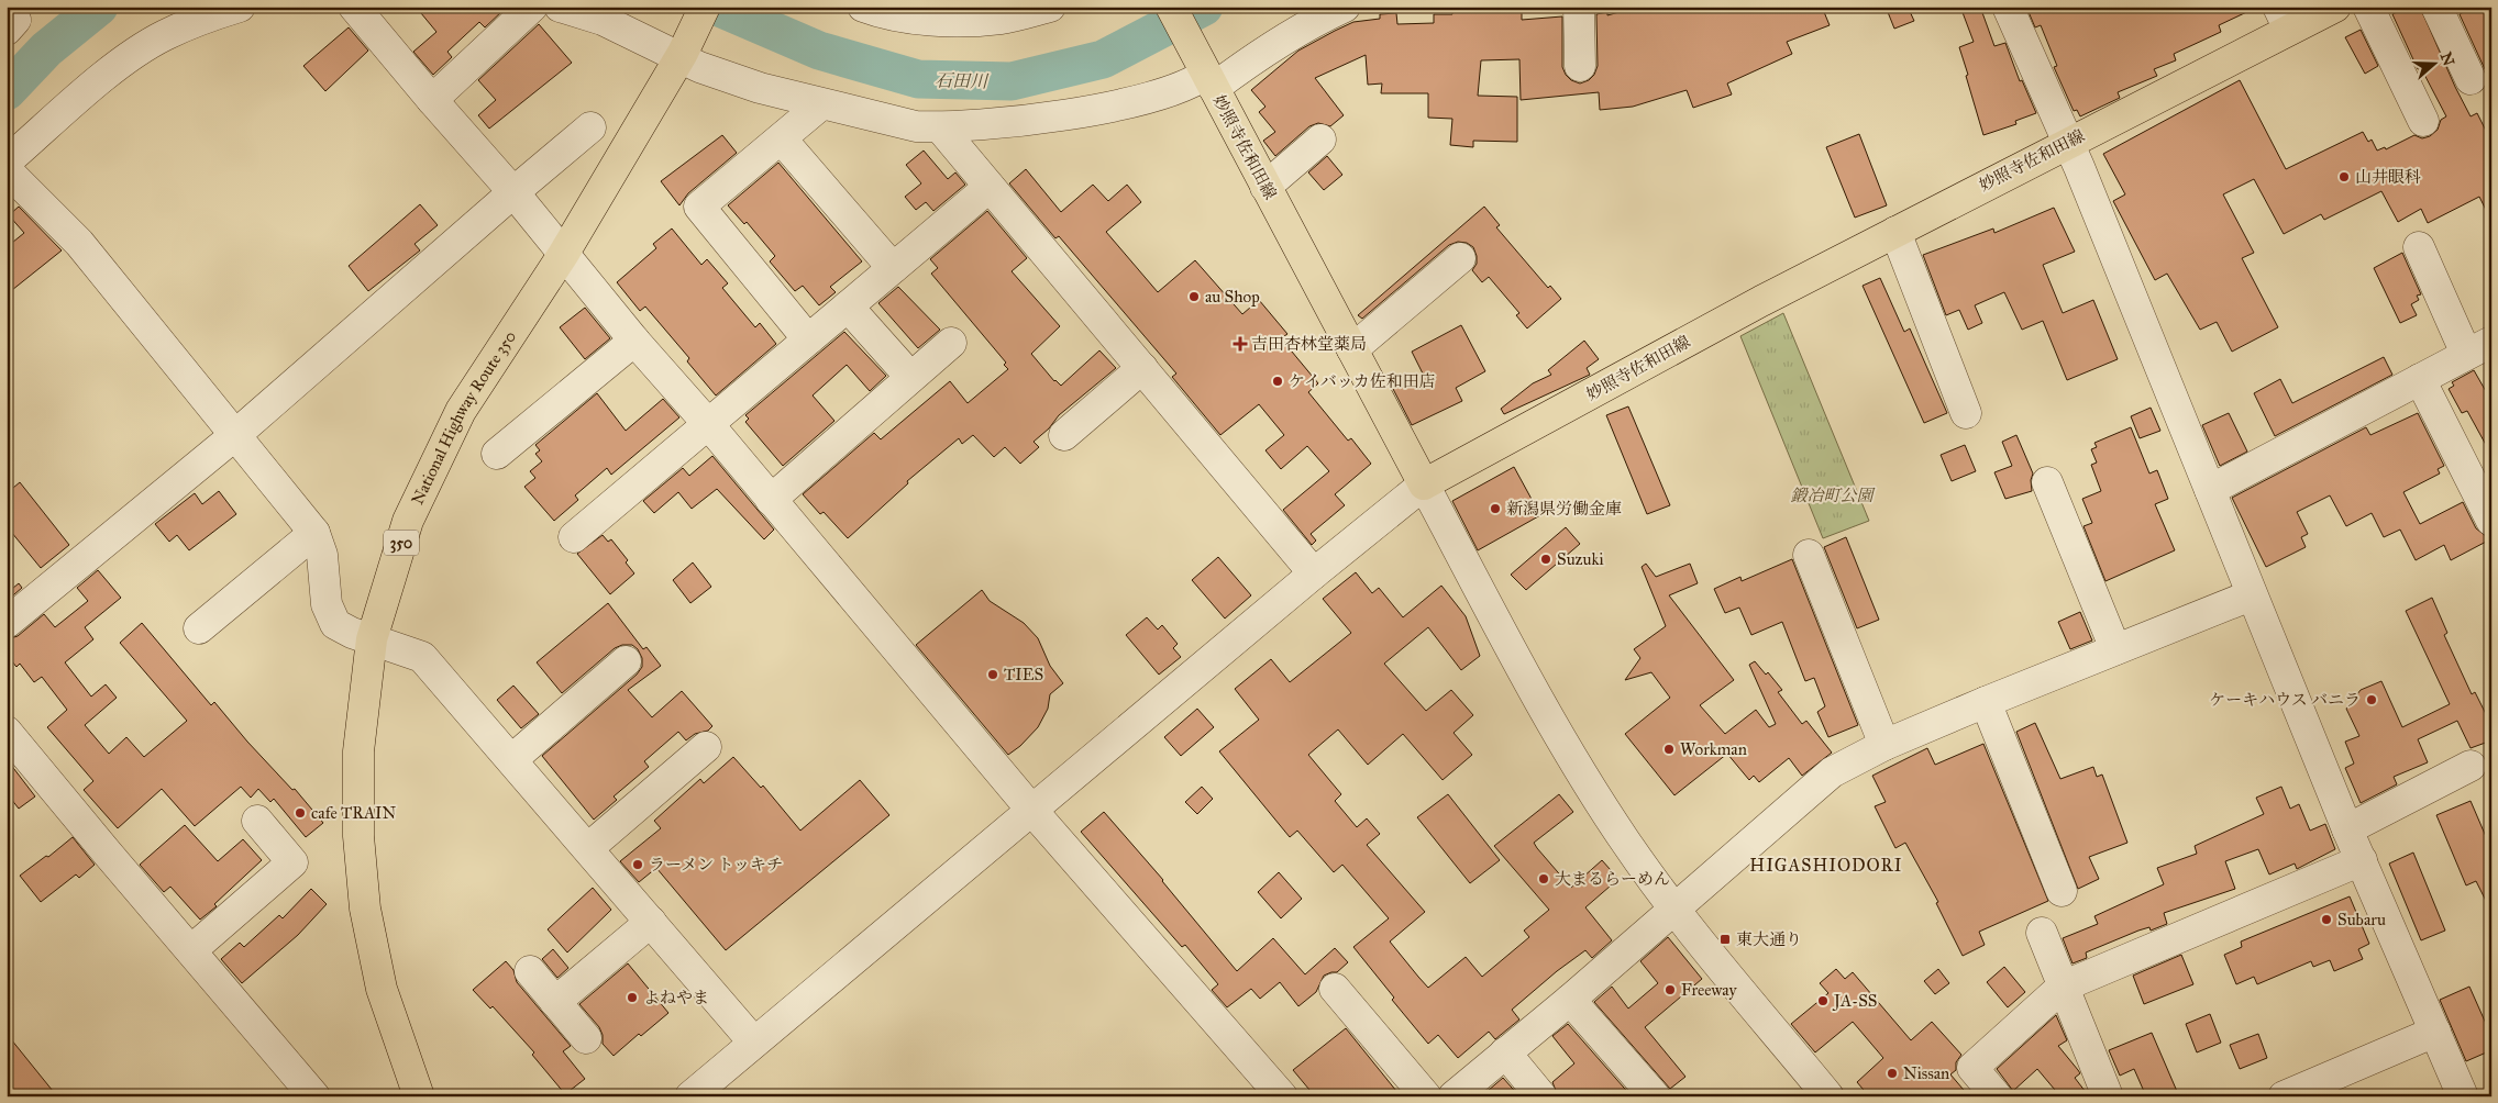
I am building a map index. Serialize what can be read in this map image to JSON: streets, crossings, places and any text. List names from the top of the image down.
{
  "streets": {
    "main road": ["妙照寺佐和田線", "National Highway Route 350", "350"]
  },
  "districts": ["HIGASHIODORI"],
  "water": ["石田川"],
  "parks": ["鍛冶町公園"],
  "places": {
    "other": [
      "山井眼科",
      "au Shop",
      "ケイバッカ佐和田店",
      "新潟県労働金庫",
      "Suzuki",
      "TIES",
      "ケーキハウス バニラ",
      "Workman",
      "cafe TRAIN",
      "ラーメン トッキチ",
      "大まるらーめん",
      "Subaru",
      "Freeway",
      "よねやま",
      "JA-SS",
      "Nissan"
    ],
    "health": ["吉田杏林堂薬局"],
    "transit": ["東大通り"]
  },
  "north": "right"
}
